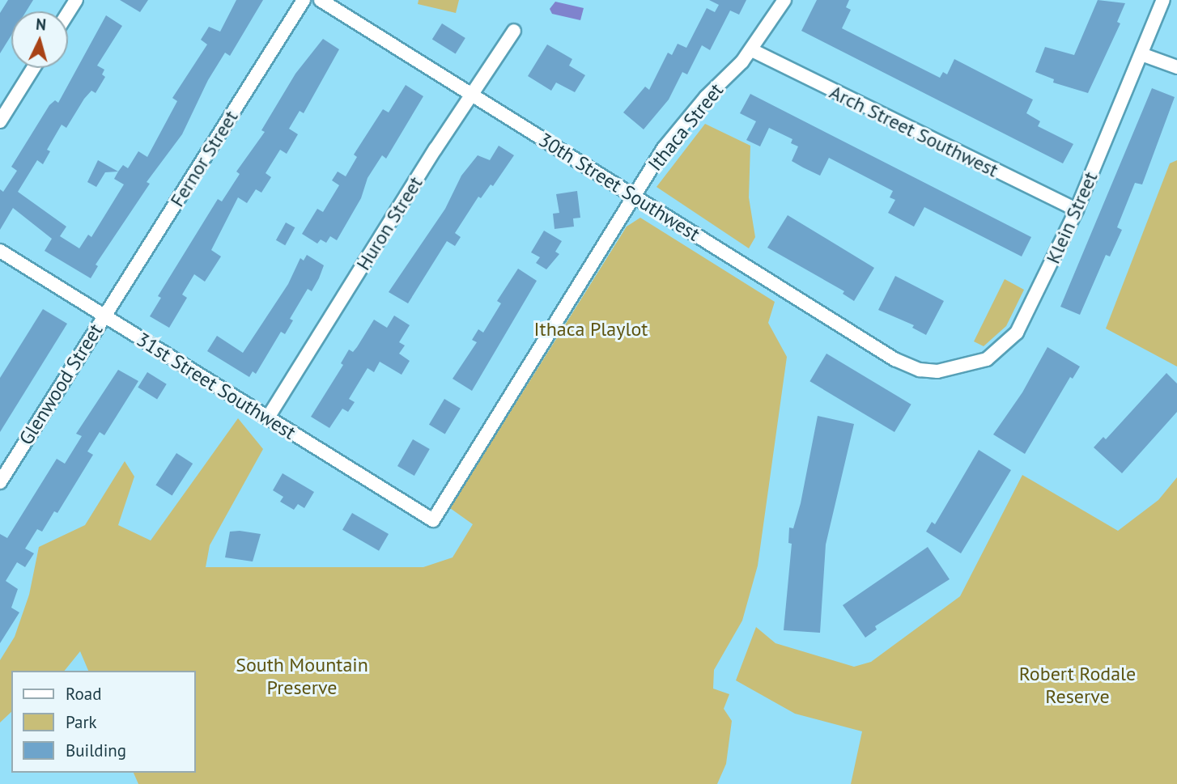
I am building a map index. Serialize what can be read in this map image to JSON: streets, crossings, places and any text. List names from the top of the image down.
{
  "streets": {
    "street": [
      "Ithaca Street",
      "Arch Street Southwest",
      "Fernor Street",
      "30th Street Southwest",
      "Klein Street",
      "Huron Street",
      "Glenwood Street",
      "31st Street Southwest"
    ]
  },
  "crossings": [
    ["Ithaca Street", "Arch Street Southwest"],
    ["Ithaca Street", "30th Street Southwest"],
    ["Ithaca Street", "31st Street Southwest"],
    ["Arch Street Southwest", "Klein Street"],
    ["Fernor Street", "Glenwood Street"],
    ["Fernor Street", "31st Street Southwest"],
    ["30th Street Southwest", "Klein Street"],
    ["30th Street Southwest", "Huron Street"],
    ["Huron Street", "31st Street Southwest"],
    ["Glenwood Street", "31st Street Southwest"]
  ],
  "parks": ["Ithaca Playlot", "South Mountain Preserve", "Robert Rodale Reserve"],
  "legend": ["Road", "Park", "Building"],
  "north": "top"
}
